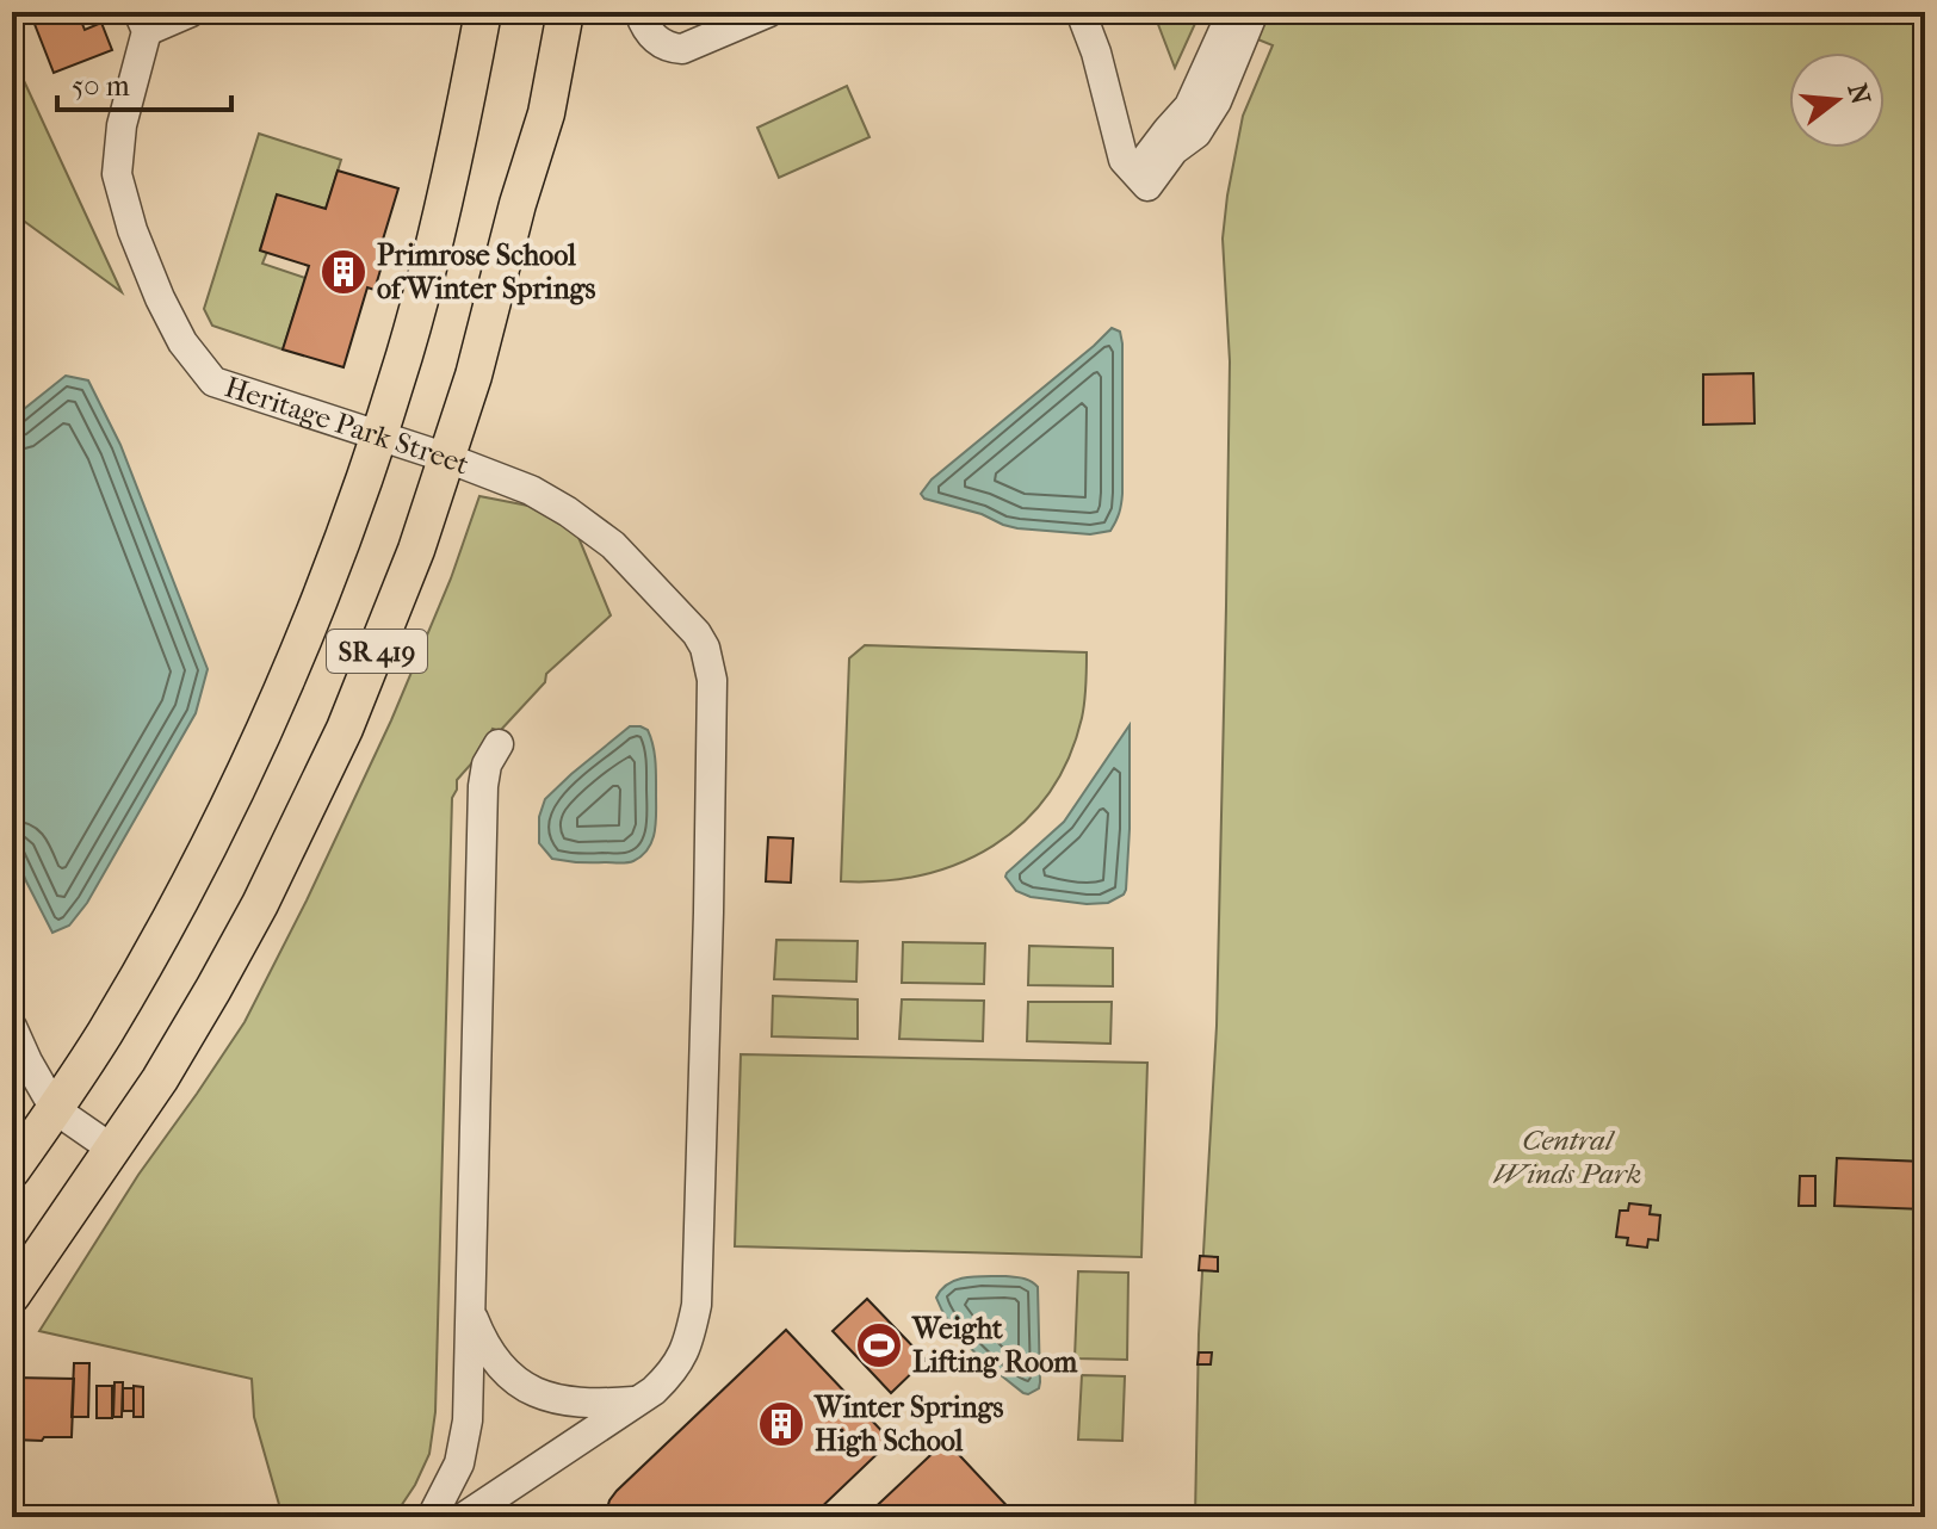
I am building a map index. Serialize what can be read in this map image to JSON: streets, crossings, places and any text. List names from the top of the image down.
{
  "streets": {
    "main road": ["SR 419"],
    "street": ["Heritage Park Street"]
  },
  "crossings": [
    ["Heritage Park Street", "SR 419"]
  ],
  "parks": ["Central Winds Park"],
  "places": {
    "building": ["Primrose School of Winter Springs", "Winter Springs High School"],
    "sports": ["Weight Lifting Room"]
  },
  "scale_bar": "50 m",
  "north": "right"
}
